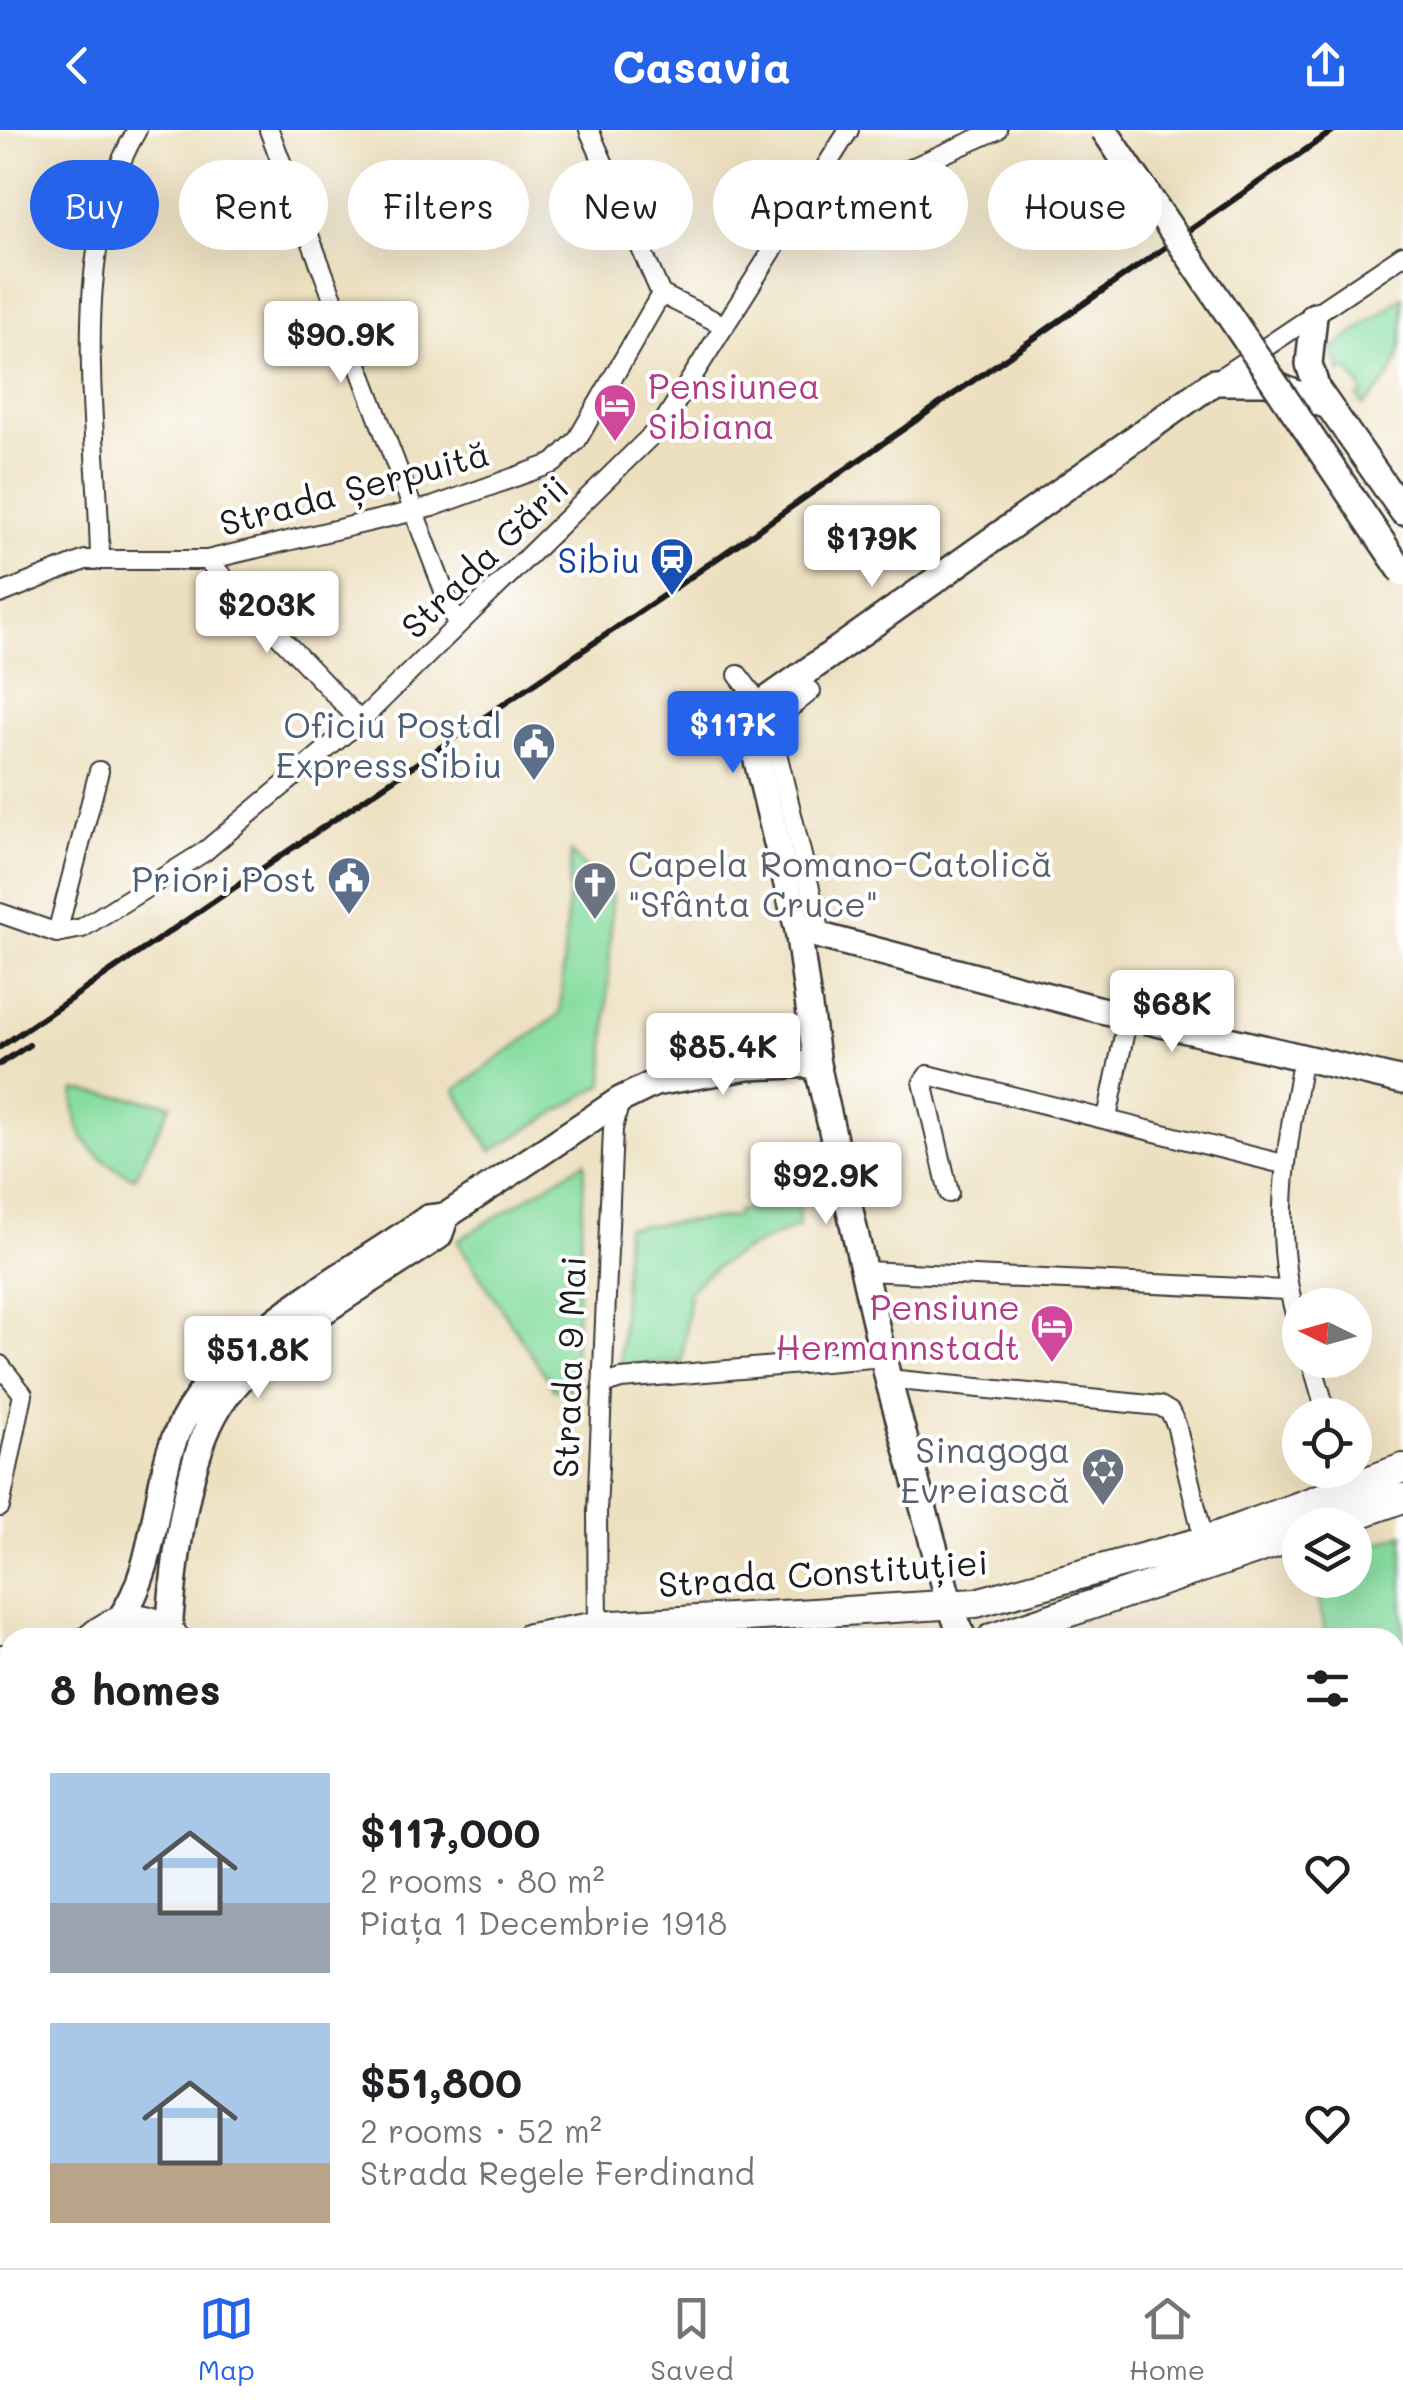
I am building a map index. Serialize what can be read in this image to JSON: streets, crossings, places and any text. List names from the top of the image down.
{
  "streets": {
    "main road": ["Strada Constituției"],
    "street": ["Strada Șerpuită", "Strada Gării", "Strada 9 Mai"]
  },
  "crossings": [
    ["Strada Șerpuită", "Strada Gării"]
  ],
  "places": {
    "hotel": ["Pensiunea Sibiana", "Pensiune Hermannstadt"],
    "station": ["Sibiu"],
    "public building": ["Oficiu Poștal Express Sibiu", "Priori Post"],
    "church": ["Capela Romano-Catolică \"Sfânta Cruce\""],
    "synagogue": ["Sinagoga Evreiască"]
  },
  "north": "left",
  "page": {
    "header": "Casavia",
    "chip": [
      "Buy",
      "Rent",
      "Filters",
      "New",
      "Apartment",
      "House"
    ],
    "price": [
      "$90.9K",
      "$179K",
      "$203K",
      "$117K",
      "$68K",
      "$85.4K",
      "$92.9K",
      "$51.8K"
    ],
    "heading": "8 homes",
    "list": [
      {
        "name": "$117,000",
        "note": "2 rooms · 80 m² · Piața 1 Decembrie 1918"
      },
      {
        "name": "$51,800",
        "note": "2 rooms · 52 m² · Strada Regele Ferdinand"
      }
    ],
    "tabs": ["Map", "Saved", "Home"]
  }
}
